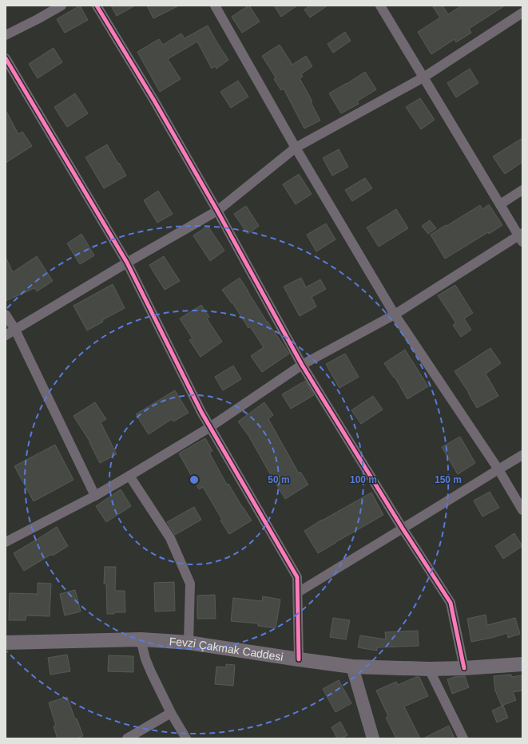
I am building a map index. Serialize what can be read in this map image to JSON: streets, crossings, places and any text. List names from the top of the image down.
{
  "streets": {
    "main road": ["Fevzi Çakmak Caddesi"]
  },
  "rings": ["50 m", "100 m", "150 m"]
}
